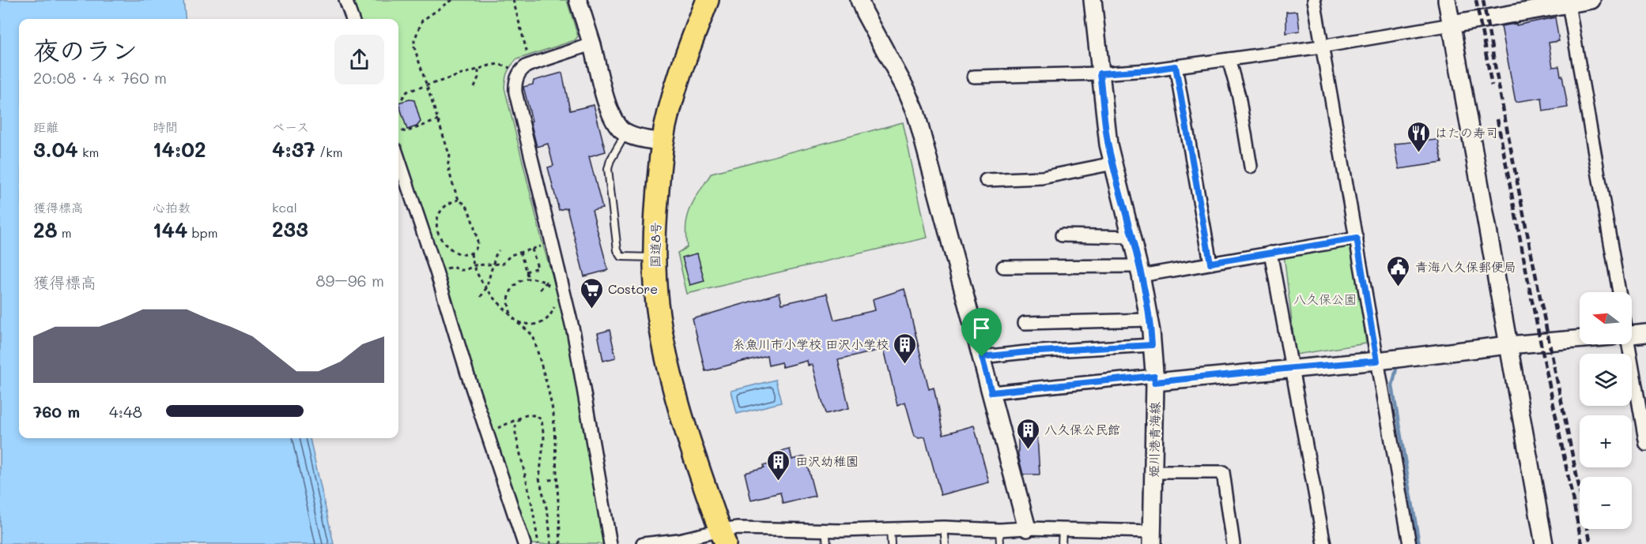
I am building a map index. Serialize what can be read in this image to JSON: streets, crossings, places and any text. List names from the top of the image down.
{
  "streets": {
    "highway": ["国道8号"],
    "street": ["姫川港青海線"]
  },
  "parks": ["八久保公園"],
  "places": {
    "restaurant": ["はたの寿司"],
    "public building": ["青海八久保郵便局"],
    "supermarket": ["Costore"],
    "building": ["糸魚川市小学校 田沢小学校", "八久保公民館", "田沢幼稚園"]
  },
  "north": "left",
  "page": {
    "heading": ["夜のラン", "20:08 · 4 × 760 m"],
    "stats": [
      ["距離", "3.04 km"],
      ["時間", "14:02"],
      ["ペース", "4:37 /km"],
      ["獲得標高", "28 m"],
      ["心拍数", "144 bpm"],
      ["kcal", "233"]
    ],
    "chart": ["獲得標高", "89–96 m"],
    "map_buttons": ["+", "−"],
    "list": [
      {
        "name": "760 m",
        "note": "4:48"
      }
    ]
  }
}
